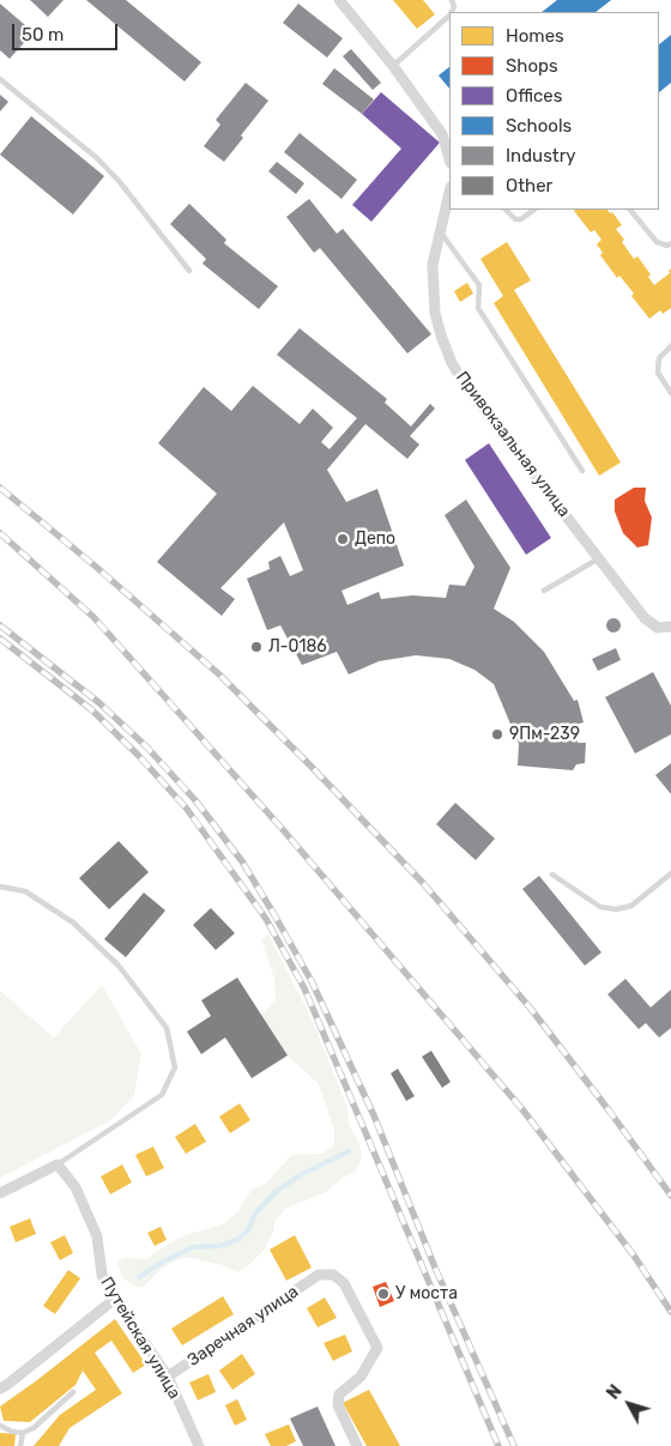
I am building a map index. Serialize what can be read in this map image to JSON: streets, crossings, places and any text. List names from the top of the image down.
{
  "streets": {
    "street": ["Привокзальная улица", "Заречная улица", "Путейская улица"]
  },
  "crossings": [
    ["Заречная улица", "Путейская улица"]
  ],
  "places": [
    "Депо",
    "Л-0186",
    "9Пм-239",
    "У моста"
  ],
  "legend": [
    "Homes",
    "Shops",
    "Offices",
    "Schools",
    "Industry",
    "Other"
  ],
  "scale_bar": "50 m",
  "north": "top left"
}
